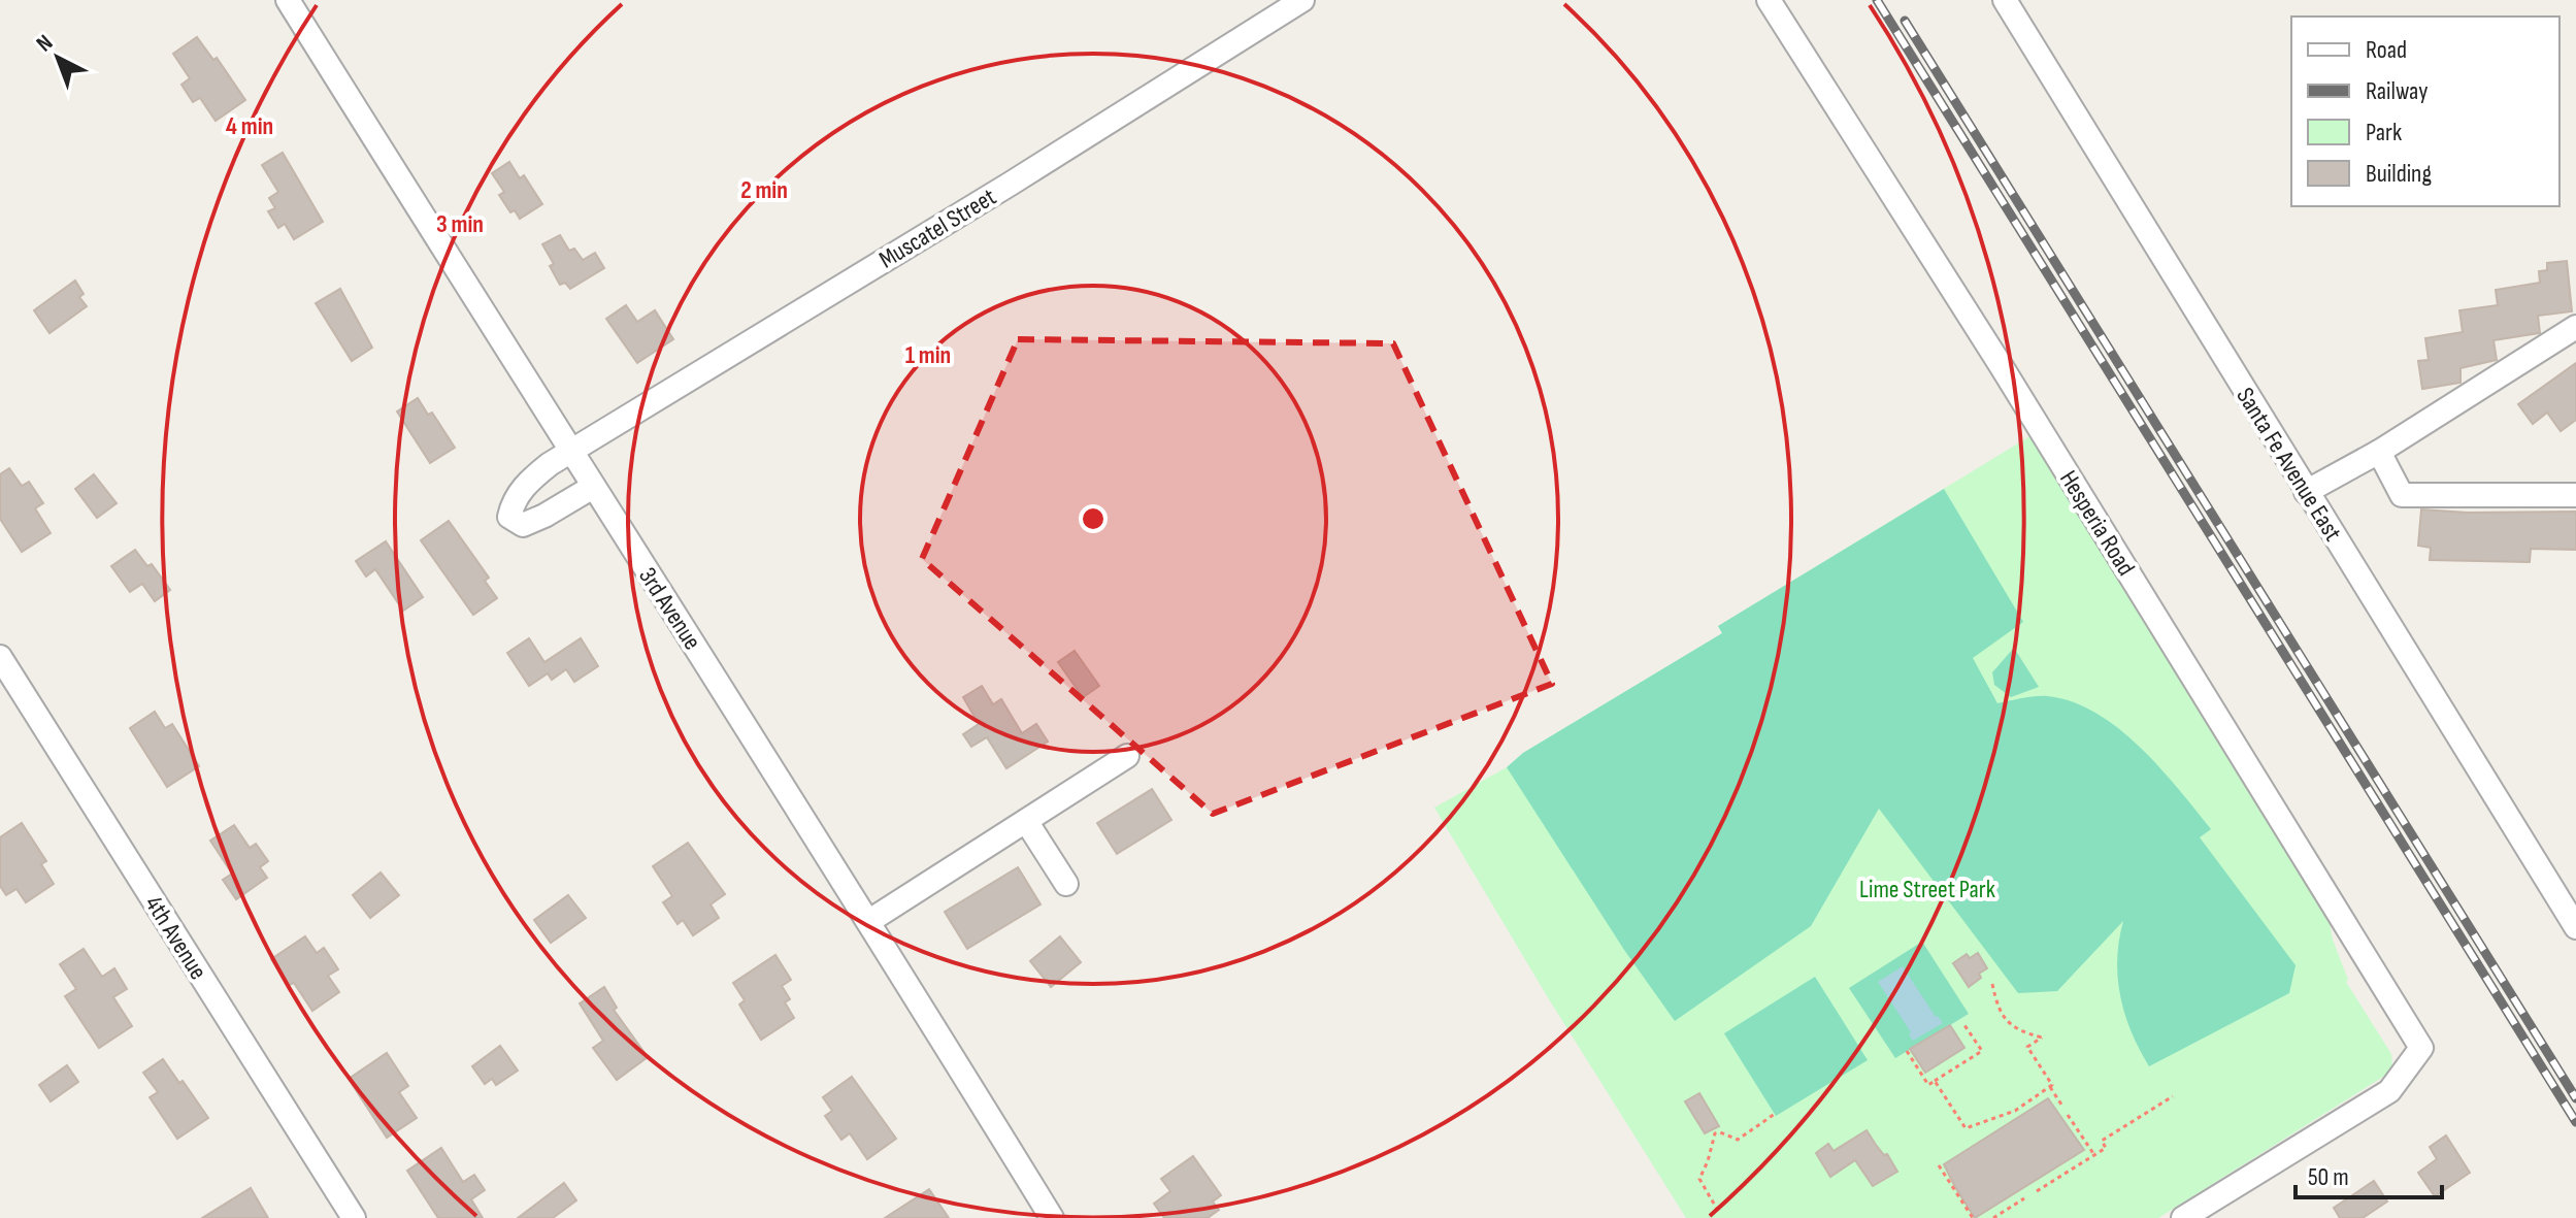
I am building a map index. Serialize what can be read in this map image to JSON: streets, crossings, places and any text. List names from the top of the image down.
{
  "streets": {
    "street": [
      "Muscatel Street",
      "Santa Fe Avenue East",
      "Hesperia Road",
      "3rd Avenue",
      "4th Avenue"
    ]
  },
  "crossings": [
    ["Muscatel Street", "3rd Avenue"]
  ],
  "parks": ["Lime Street Park"],
  "legend": [
    "Road",
    "Railway",
    "Park",
    "Building"
  ],
  "scale_bar": "50 m",
  "north": "top left",
  "rings": [
    "4 min",
    "2 min",
    "3 min",
    "1 min"
  ]
}
